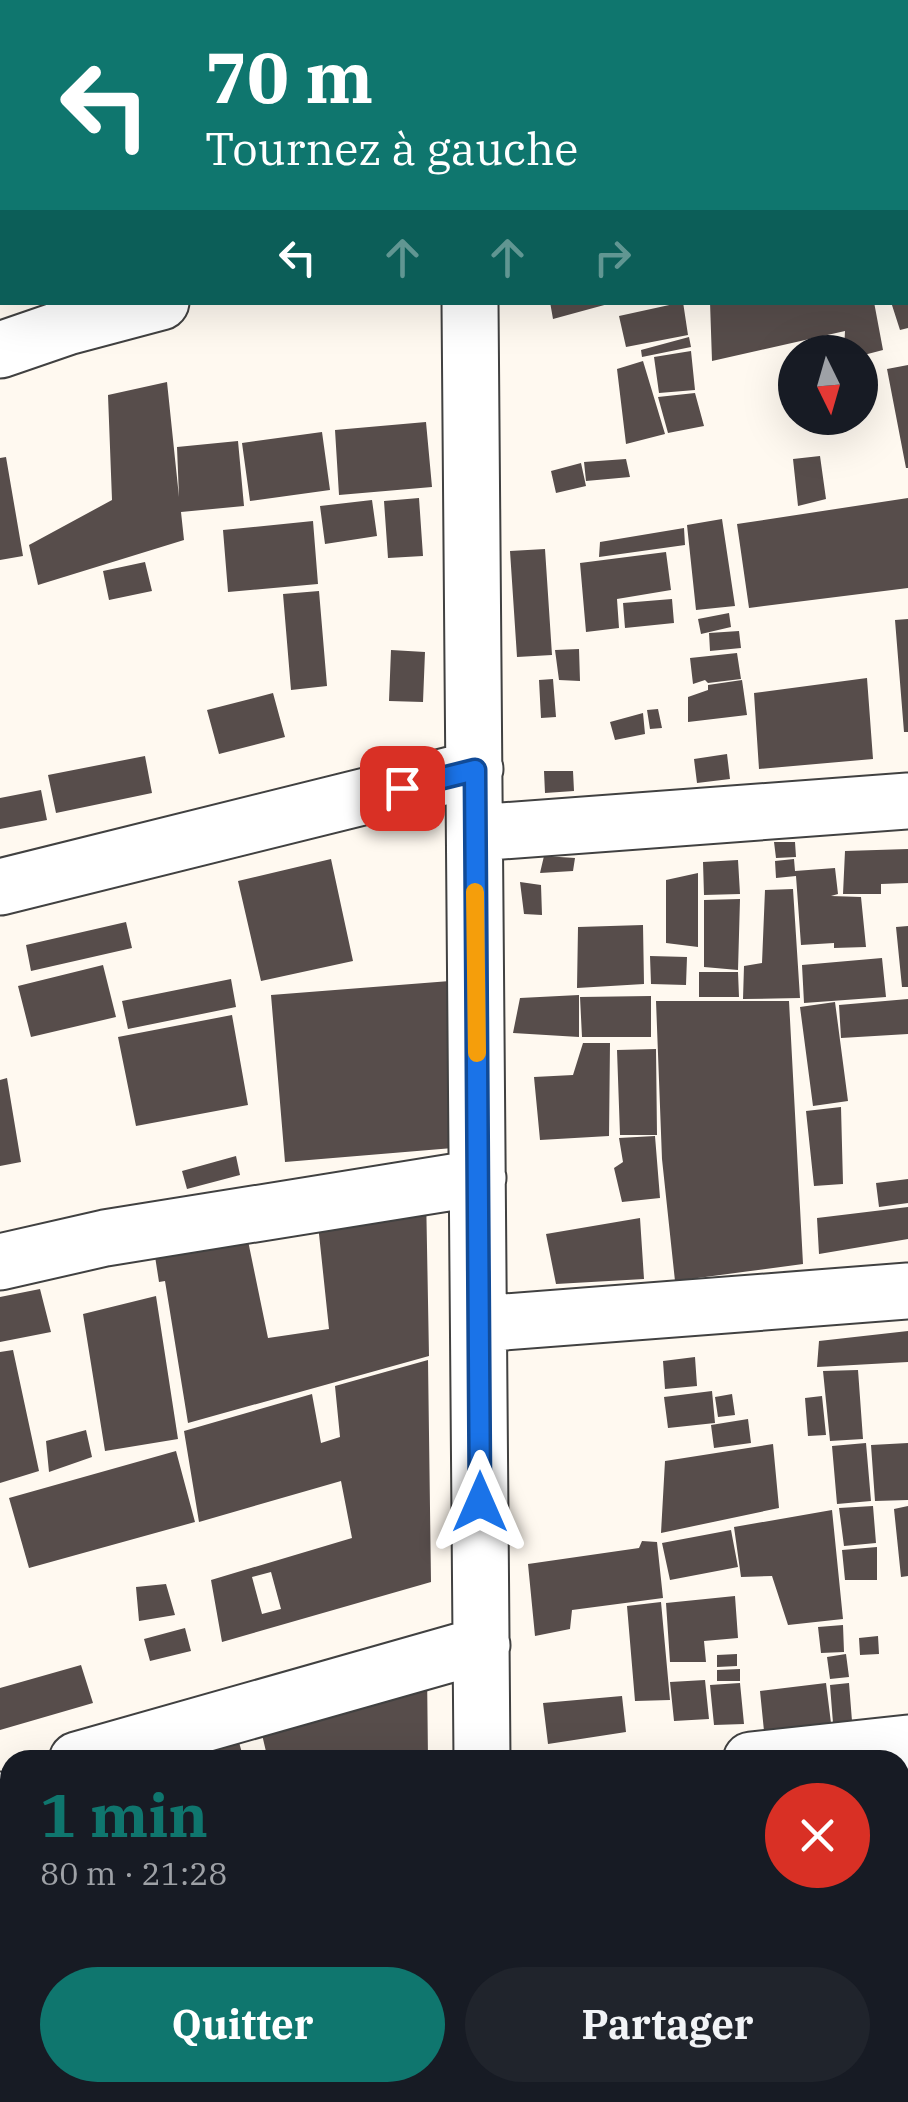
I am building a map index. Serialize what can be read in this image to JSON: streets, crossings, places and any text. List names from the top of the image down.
{
  "north": "bottom",
  "page": {
    "turn": ["70 m", "Tournez à gauche"],
    "heading": ["1 min", "80 m · 21:28"],
    "buttons": ["Quitter", "Partager"]
  }
}
